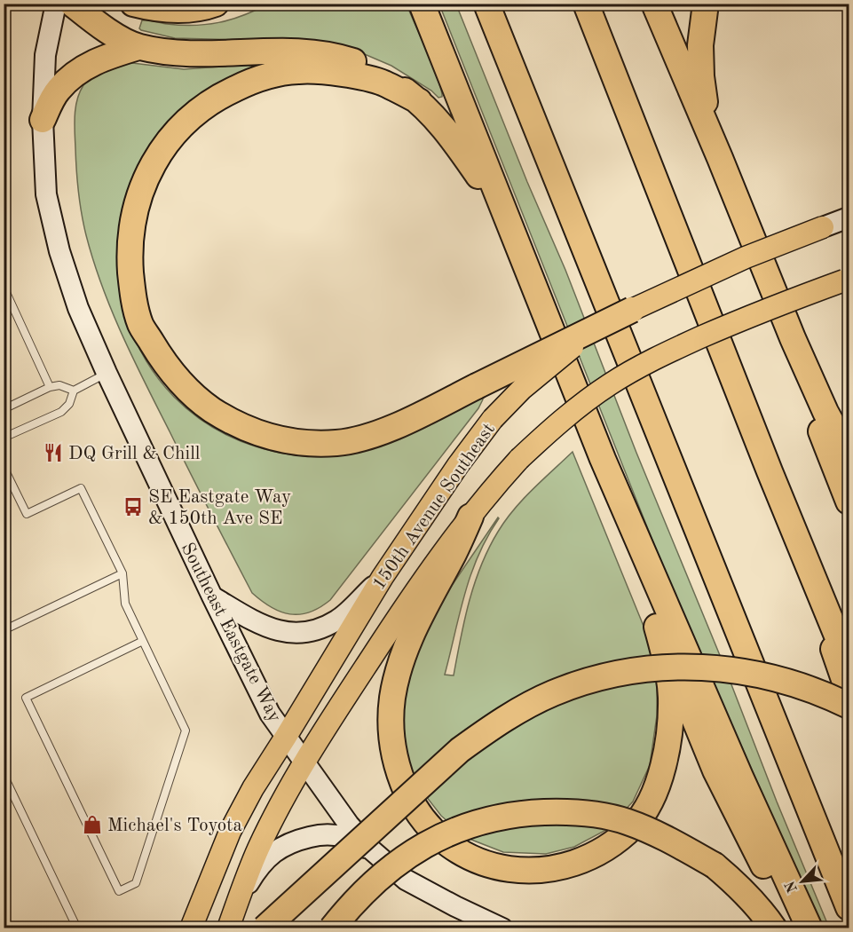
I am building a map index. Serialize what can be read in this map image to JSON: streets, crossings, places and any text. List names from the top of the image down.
{
  "streets": {
    "main road": ["150th Avenue Southeast", "Southeast Eastgate Way"]
  },
  "crossings": [
    ["150th Avenue Southeast", "Southeast Eastgate Way"]
  ],
  "places": {
    "restaurant": ["DQ Grill & Chill"],
    "bus stop": ["SE Eastgate Way & 150th Ave SE"],
    "shop": ["Michael's Toyota"]
  },
  "north": "bottom left"
}
